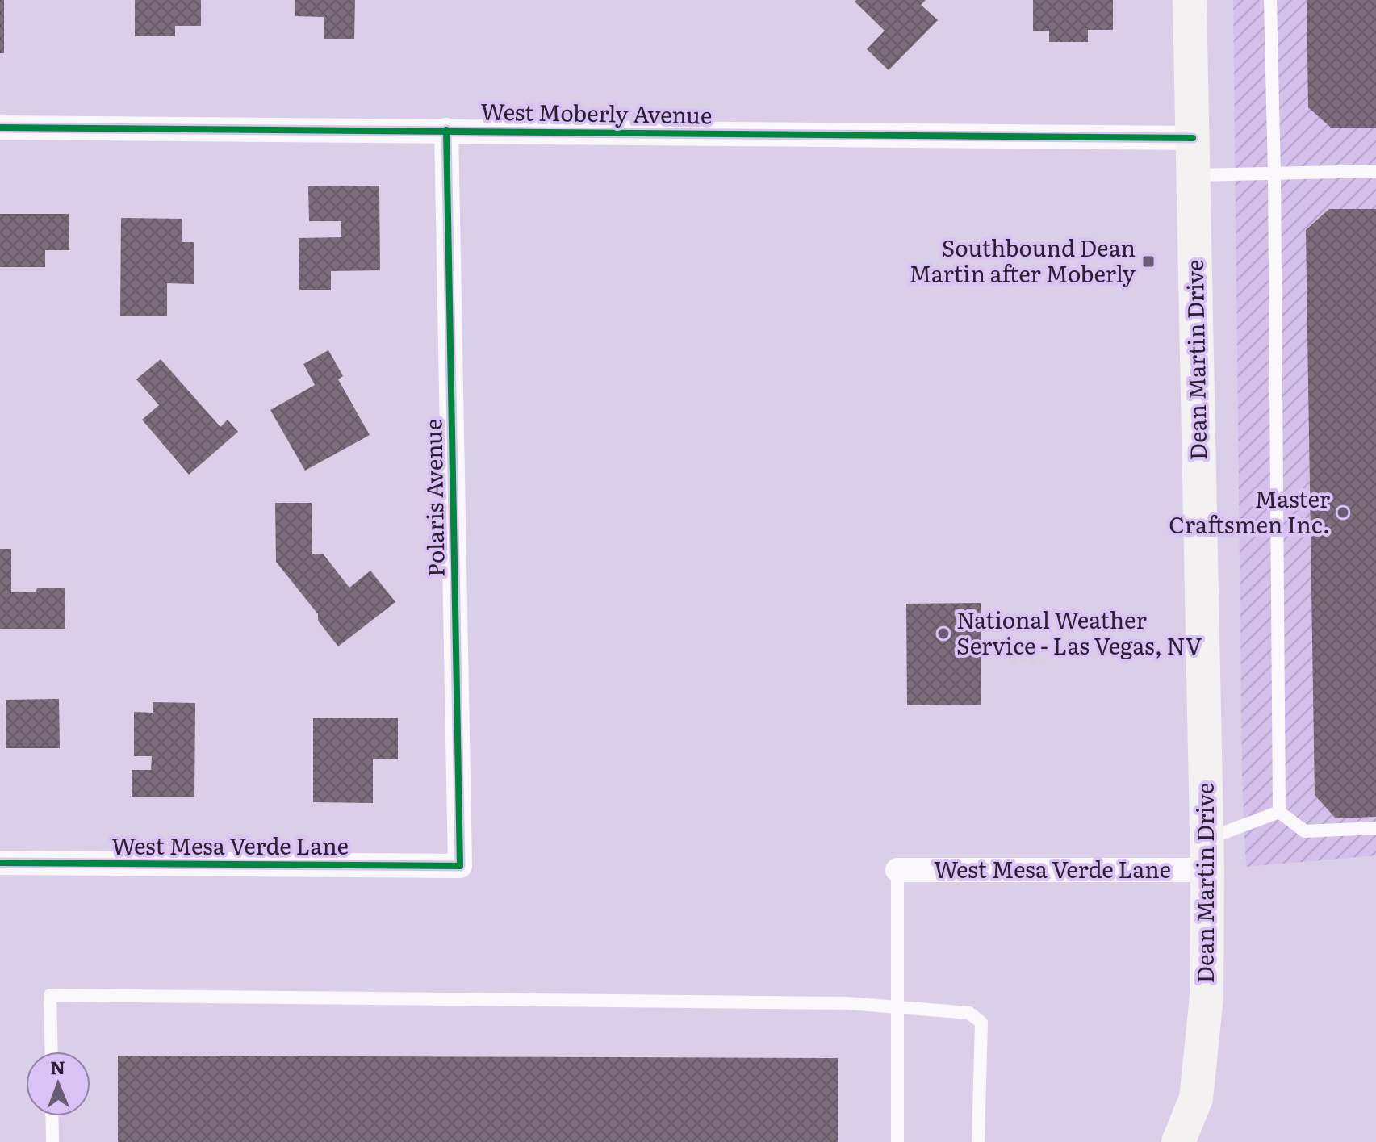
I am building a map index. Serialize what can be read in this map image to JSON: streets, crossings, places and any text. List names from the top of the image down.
{
  "streets": {
    "main road": ["Dean Martin Drive"],
    "street": ["West Moberly Avenue", "Polaris Avenue", "West Mesa Verde Lane"]
  },
  "crossings": [
    ["West Moberly Avenue", "Dean Martin Drive"],
    ["West Moberly Avenue", "Polaris Avenue"],
    ["Dean Martin Drive", "West Mesa Verde Lane"],
    ["Polaris Avenue", "West Mesa Verde Lane"]
  ],
  "places": {
    "transit": ["Southbound Dean Martin after Moberly"],
    "other": ["Master Craftsmen Inc.", "National Weather Service - Las Vegas, NV"]
  },
  "north": "top"
}
